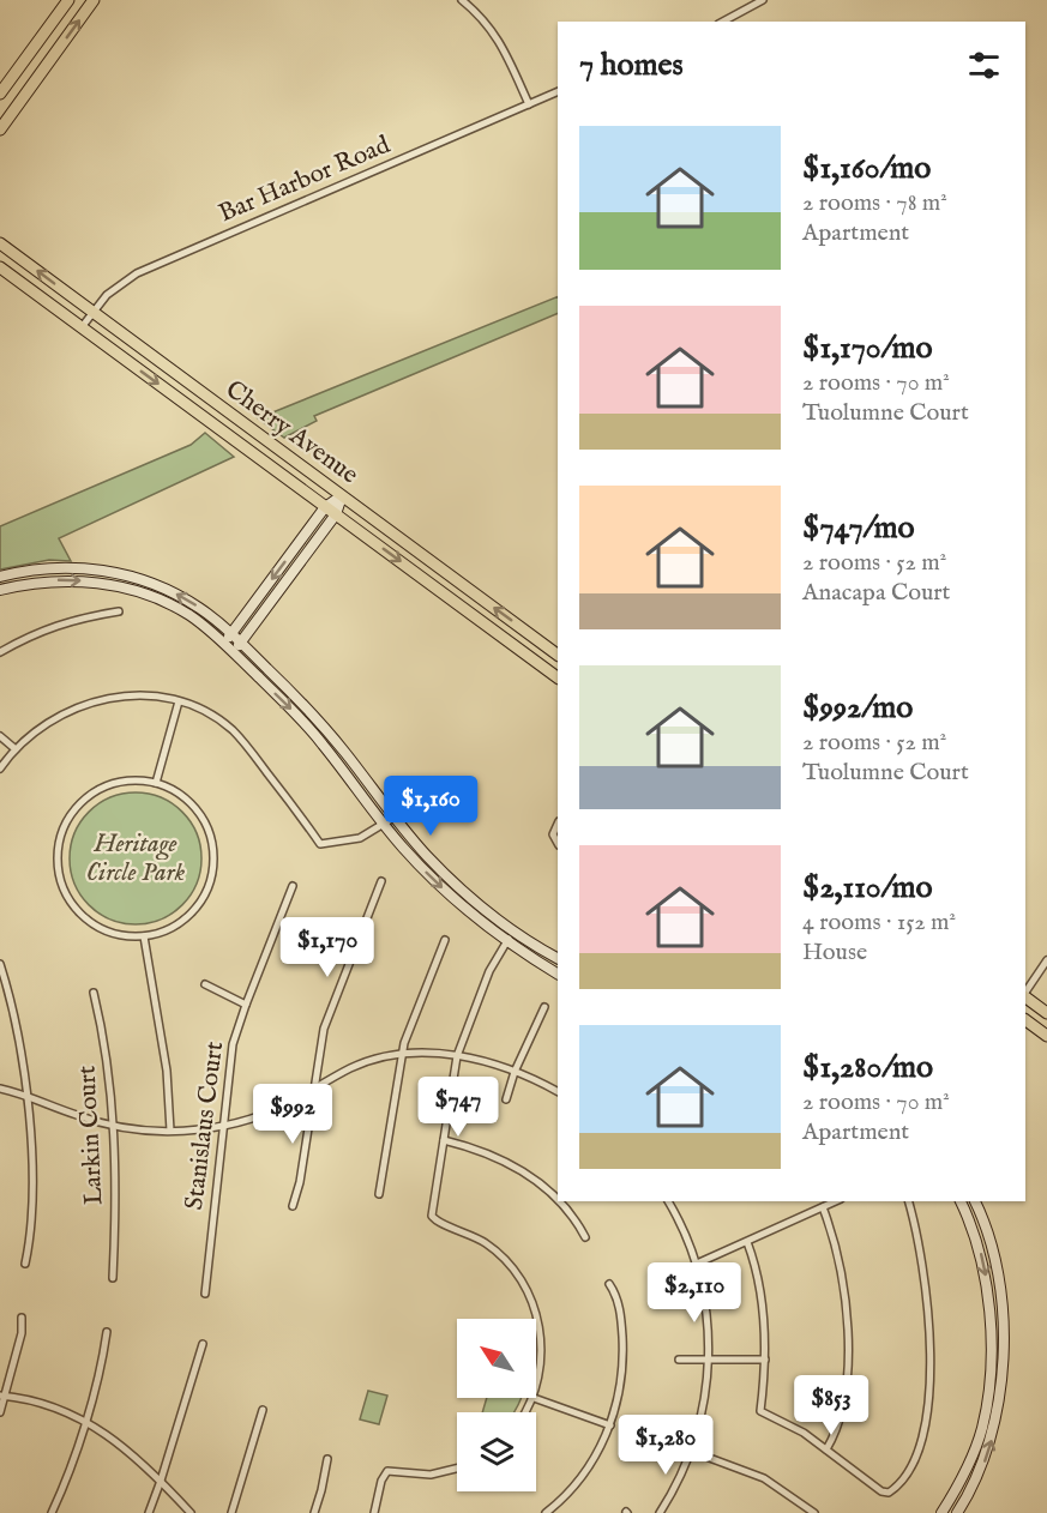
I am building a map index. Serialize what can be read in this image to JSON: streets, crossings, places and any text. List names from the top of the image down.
{
  "streets": {
    "main road": ["Cherry Avenue"],
    "street": ["Bar Harbor Road", "Stanislaus Court", "Larkin Court"]
  },
  "crossings": [
    ["Bar Harbor Road", "Cherry Avenue"]
  ],
  "parks": ["Heritage Circle Park"],
  "north": "top left",
  "page": {
    "heading": "7 homes",
    "list": [
      {
        "name": "$1,160/mo",
        "note": "2 rooms · 78 m² · Apartment"
      },
      {
        "name": "$1,170/mo",
        "note": "2 rooms · 70 m² · Tuolumne Court"
      },
      {
        "name": "$747/mo",
        "note": "2 rooms · 52 m² · Anacapa Court"
      },
      {
        "name": "$992/mo",
        "note": "2 rooms · 52 m² · Tuolumne Court"
      },
      {
        "name": "$2,110/mo",
        "note": "4 rooms · 152 m² · House"
      },
      {
        "name": "$1,280/mo",
        "note": "2 rooms · 70 m² · Apartment"
      }
    ],
    "price": [
      "$1,160",
      "$1,170",
      "$747",
      "$992",
      "$2,110",
      "$853",
      "$1,280"
    ]
  }
}
